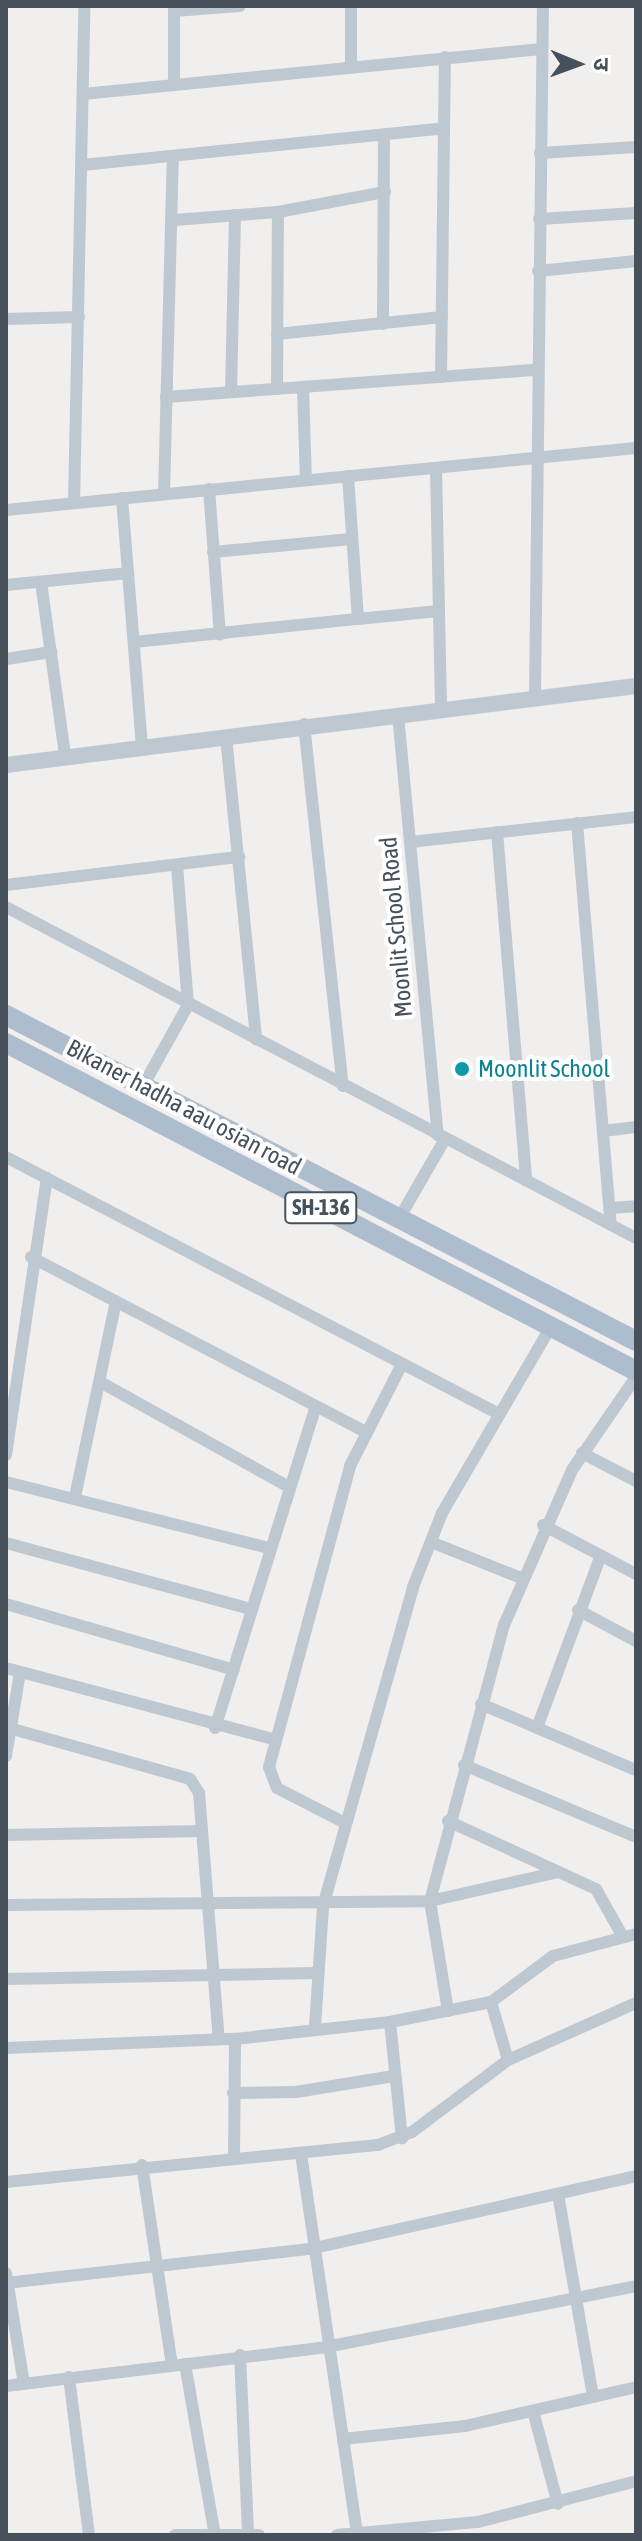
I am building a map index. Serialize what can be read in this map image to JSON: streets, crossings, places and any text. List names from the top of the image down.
{
  "streets": {
    "main road": ["Bikaner hadha aau osian road", "SH-136"],
    "street": ["Moonlit School Road"]
  },
  "places": ["Moonlit School"],
  "north": "right"
}
